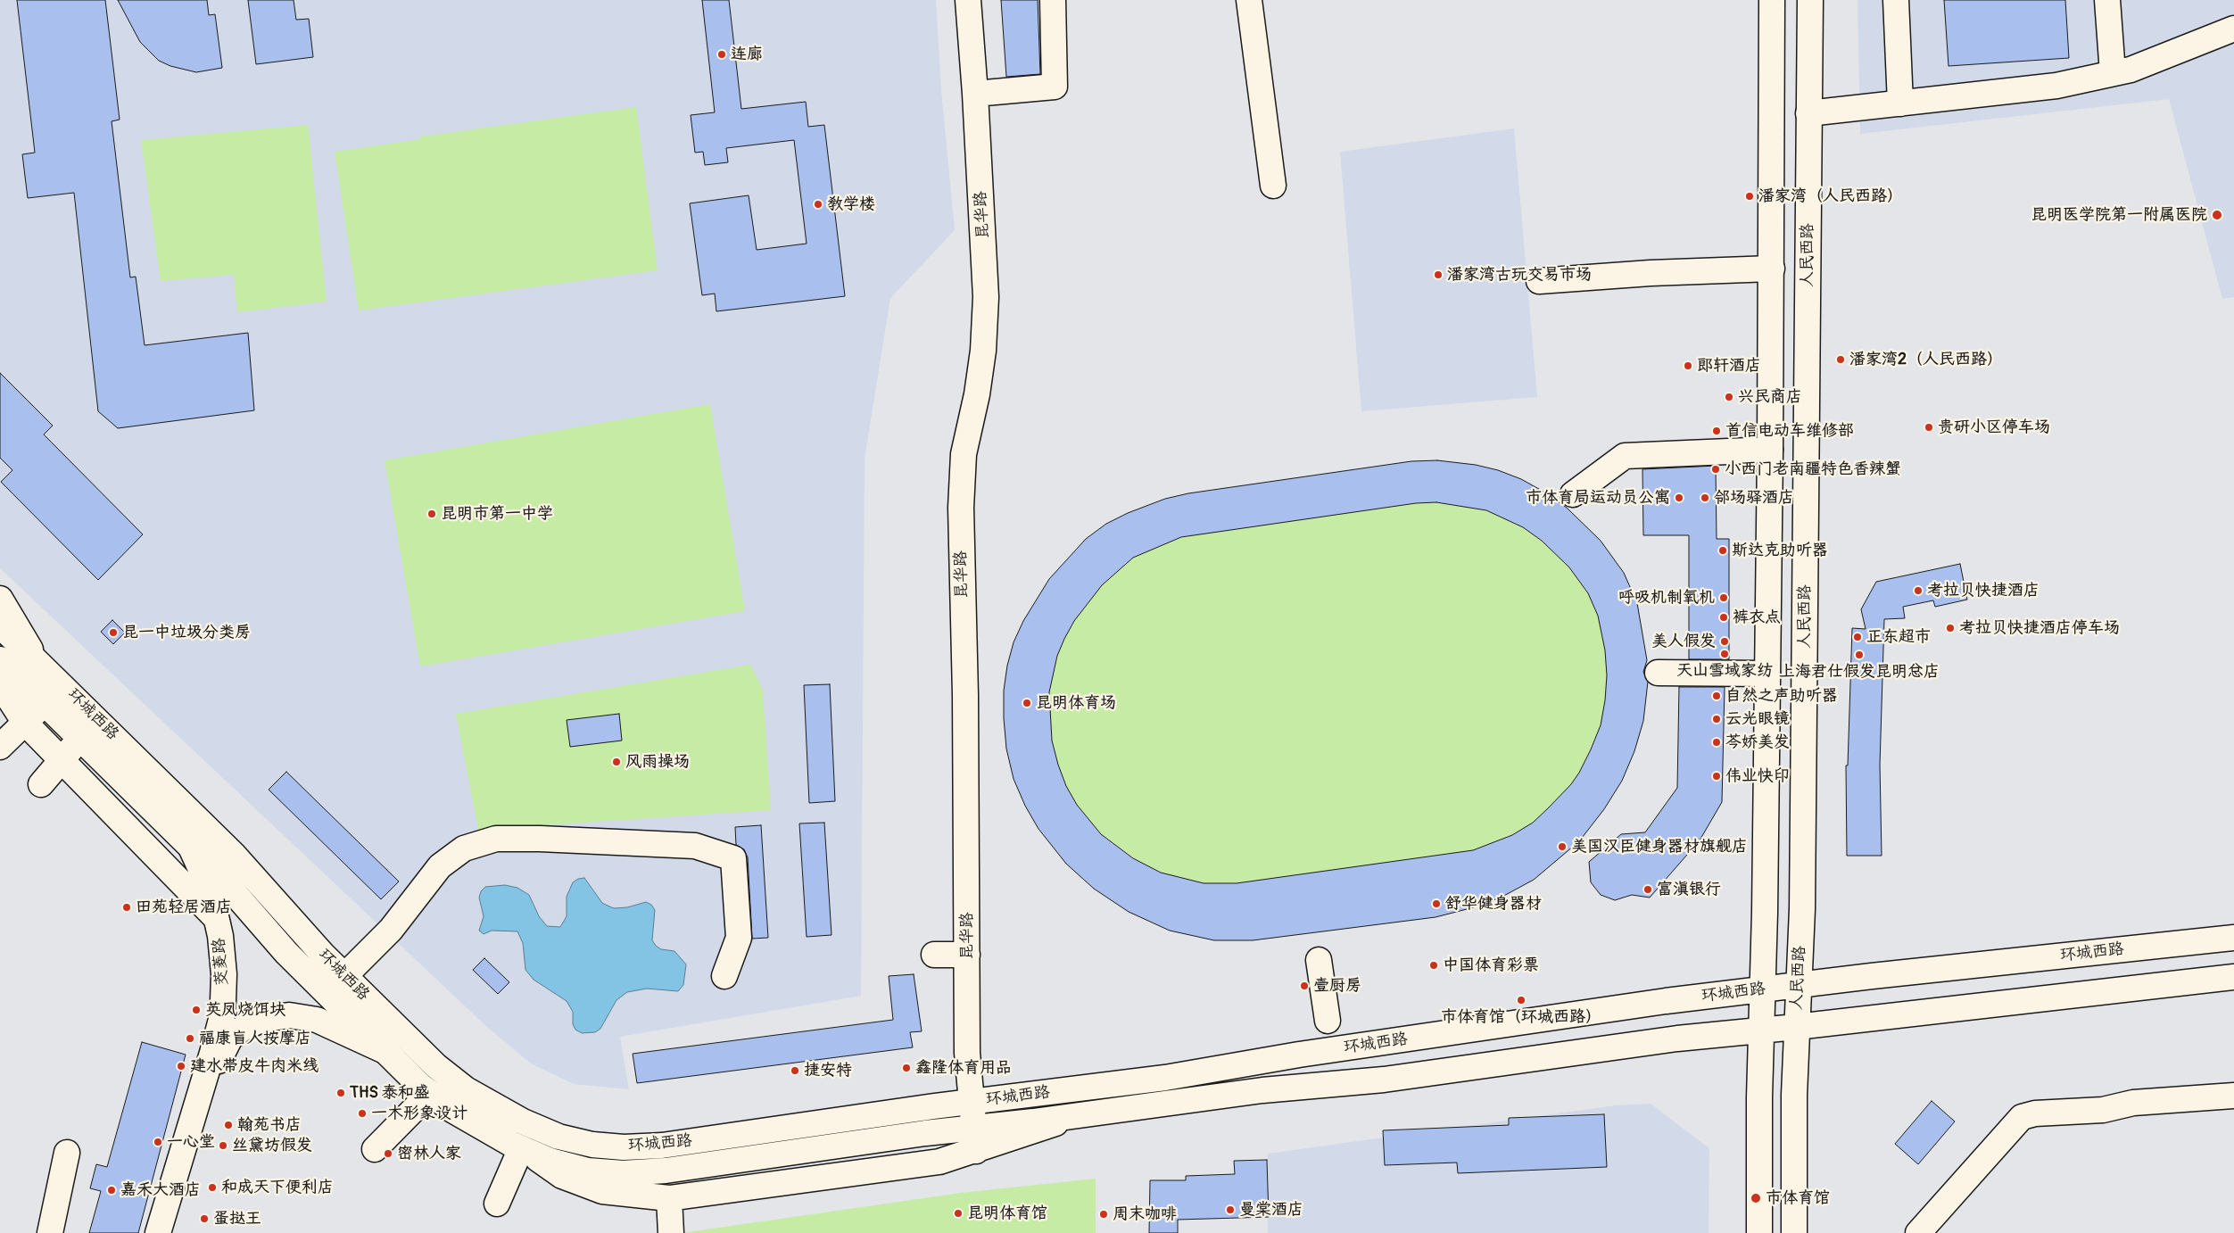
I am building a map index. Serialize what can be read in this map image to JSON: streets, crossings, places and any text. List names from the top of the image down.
{
  "streets": {
    "main road": [
      "昆华路",
      "人民西路",
      "环城西路",
      "茭菱路"
    ]
  },
  "crossings": [
    ["昆华路", "环城西路"],
    ["人民西路", "环城西路"],
    ["环城西路", "茭菱路"]
  ],
  "places": [
    "连廊",
    "潘家湾（人民西路）",
    "教学楼",
    "昆明医学院第一附属医院",
    "潘家湾古玩交易市场",
    "潘家湾2（人民西路）",
    "郎轩酒店",
    "兴民商店",
    "贵研小区停车场",
    "首信电动车维修部",
    "小西门老南疆特色香辣蟹",
    "市体育局运动员公寓",
    "邻场驿酒店",
    "昆明市第一中学",
    "斯达克助听器",
    "考拉贝快捷酒店",
    "呼吸机制氧机",
    "裤衣点",
    "考拉贝快捷酒店停车场",
    "昆一中垃圾分类房",
    "正东超市",
    "美人假发",
    "天山雪域家纺",
    "上海君仕假发昆明总店",
    "自然之声助听器",
    "昆明体育场",
    "云光眼镜",
    "芩娇美发",
    "风雨操场",
    "伟业快印",
    "美国汉臣健身器材旗舰店",
    "富滇银行",
    "舒华健身器材",
    "田苑轻居酒店",
    "中国体育彩票",
    "壹厨房",
    "市体育馆（环城西路）",
    "英凤烧饵块",
    "福康盲人按摩店",
    "建水带皮牛肉米线",
    "鑫隆体育用品",
    "捷安特",
    "THS 泰和盛",
    "一木形象设计",
    "翰苑书店",
    "一心堂",
    "丝黛坊假发",
    "密林人家",
    "和成天下便利店",
    "嘉禾大酒店",
    "市体育馆",
    "曼棠酒店",
    "昆明体育馆",
    "周末咖啡",
    "蛋挞王"
  ]
}
